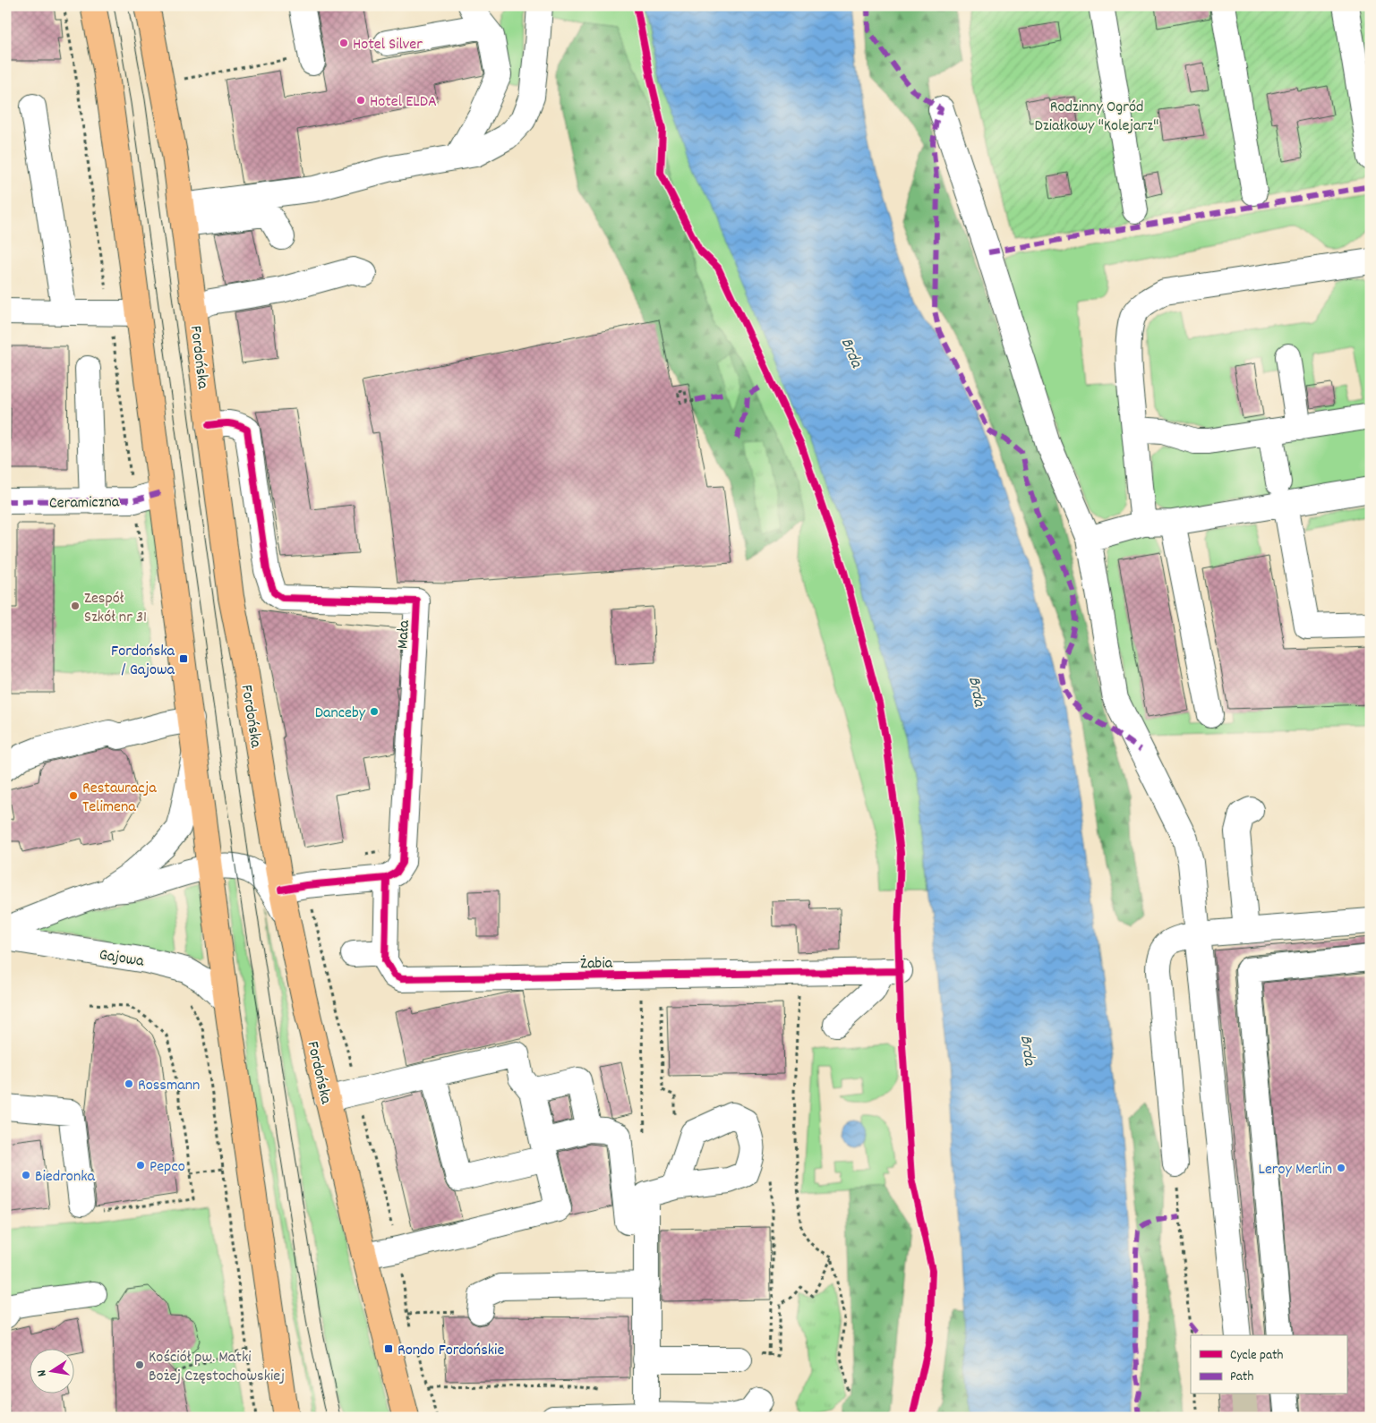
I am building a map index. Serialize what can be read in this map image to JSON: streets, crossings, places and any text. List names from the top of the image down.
{
  "streets": {
    "main road": ["Fordońska"],
    "street": [
      "Ceramiczna",
      "Mała",
      "Gajowa",
      "Żabia"
    ]
  },
  "crossings": [
    ["Fordońska", "Mała"],
    ["Mała", "Żabia"]
  ],
  "water": ["Brda"],
  "parks": ["Rodzinny Ogród Działkowy \"Kolejarz\""],
  "places": {
    "other": [
      "Hotel Silver",
      "Hotel ELDA",
      "Zespół Szkół nr 31",
      "Danceby",
      "Restauracja Telimena",
      "Rossmann",
      "Pepco",
      "Leroy Merlin",
      "Biedronka",
      "Kościół pw. Matki Bożej Częstochowskiej"
    ],
    "transit": ["Fordońska / Gajowa", "Rondo Fordońskie"]
  },
  "legend": ["Cycle path", "Path"],
  "north": "left"
}
